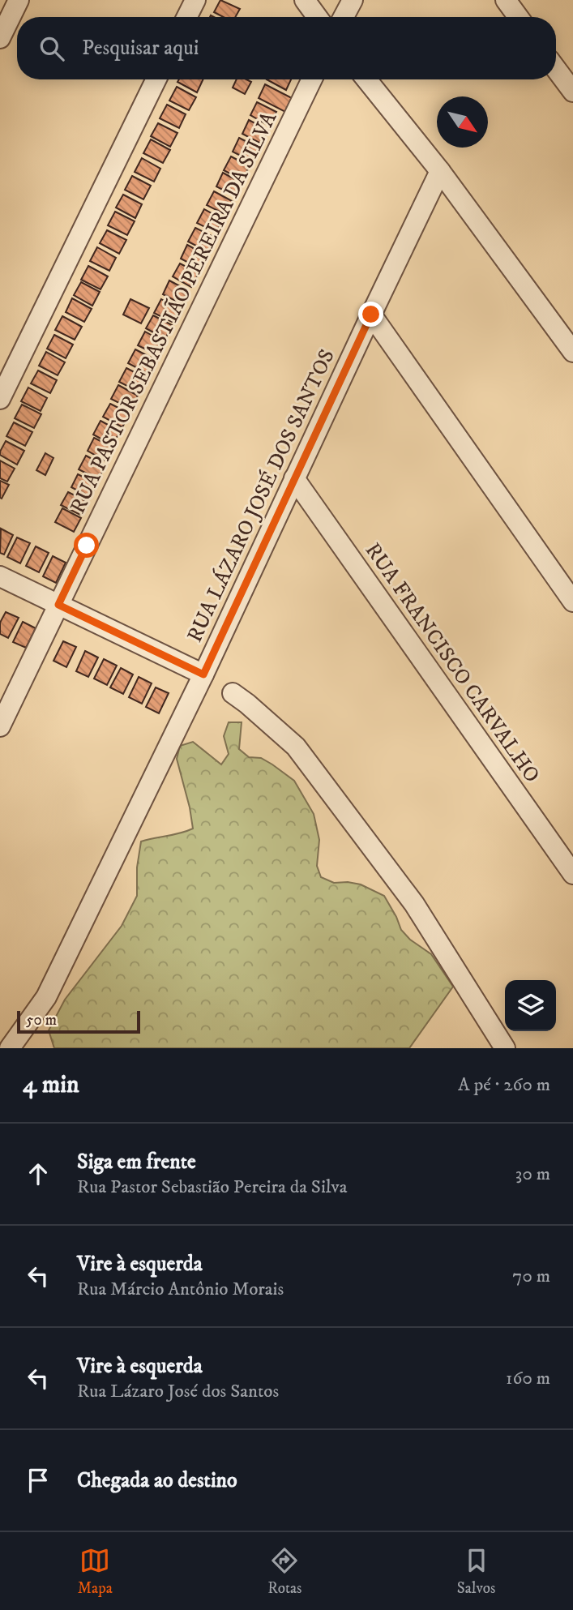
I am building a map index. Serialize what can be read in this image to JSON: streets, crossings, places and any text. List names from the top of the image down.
{
  "streets": {
    "street": ["RUA PASTOR SEBASTIÃO PEREIRA DA SILVA", "RUA LÁZARO JOSÉ DOS SANTOS", "RUA FRANCISCO CARVALHO"]
  },
  "crossings": [
    ["RUA LÁZARO JOSÉ DOS SANTOS", "RUA FRANCISCO CARVALHO"]
  ],
  "scale_bar": "50 m",
  "north": "bottom right",
  "page": {
    "search": "Pesquisar aqui",
    "scale": "50 m",
    "heading": ["4 min", "A pé · 260 m"],
    "list": [
      ["Siga em frente", "Rua Pastor Sebastião Pereira da Silva", "30 m"],
      ["Vire à esquerda", "Rua Márcio Antônio Morais", "70 m"],
      ["Vire à esquerda", "Rua Lázaro José dos Santos", "160 m"],
      "Chegada ao destino"
    ],
    "nav": ["Mapa", "Rotas", "Salvos"]
  }
}
